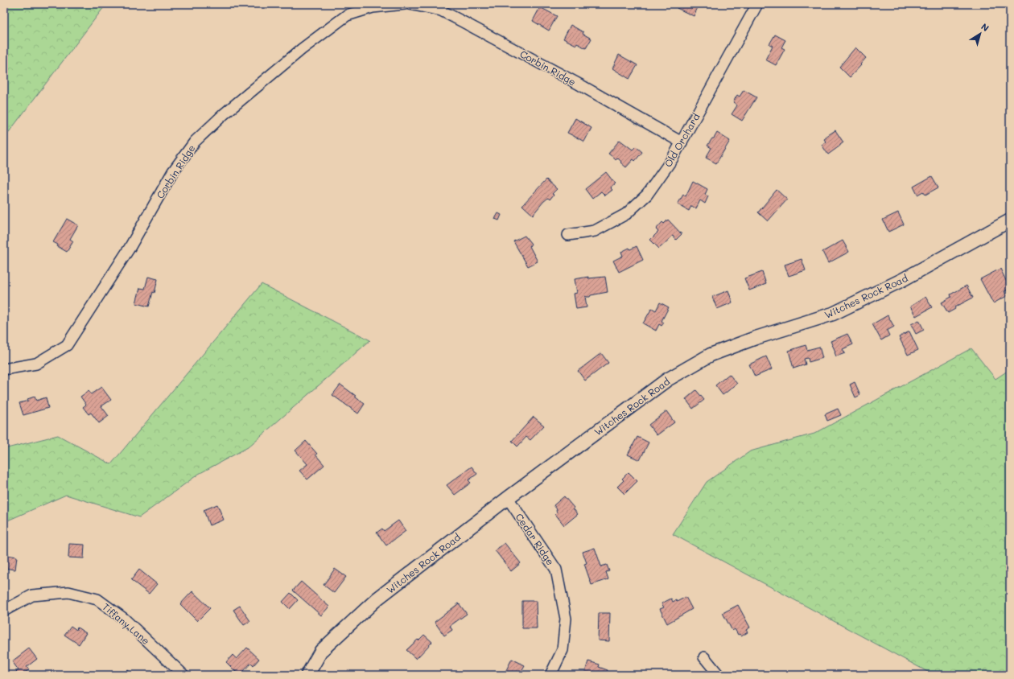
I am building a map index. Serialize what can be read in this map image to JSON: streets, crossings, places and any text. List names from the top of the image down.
{
  "streets": {
    "street": [
      "Corbin Ridge",
      "Old Orchard",
      "Witches Rock Road",
      "Cedar Ridge",
      "Tiffany Lane"
    ]
  },
  "crossings": [
    ["Corbin Ridge", "Old Orchard"],
    ["Witches Rock Road", "Cedar Ridge"]
  ],
  "north": "top right"
}
